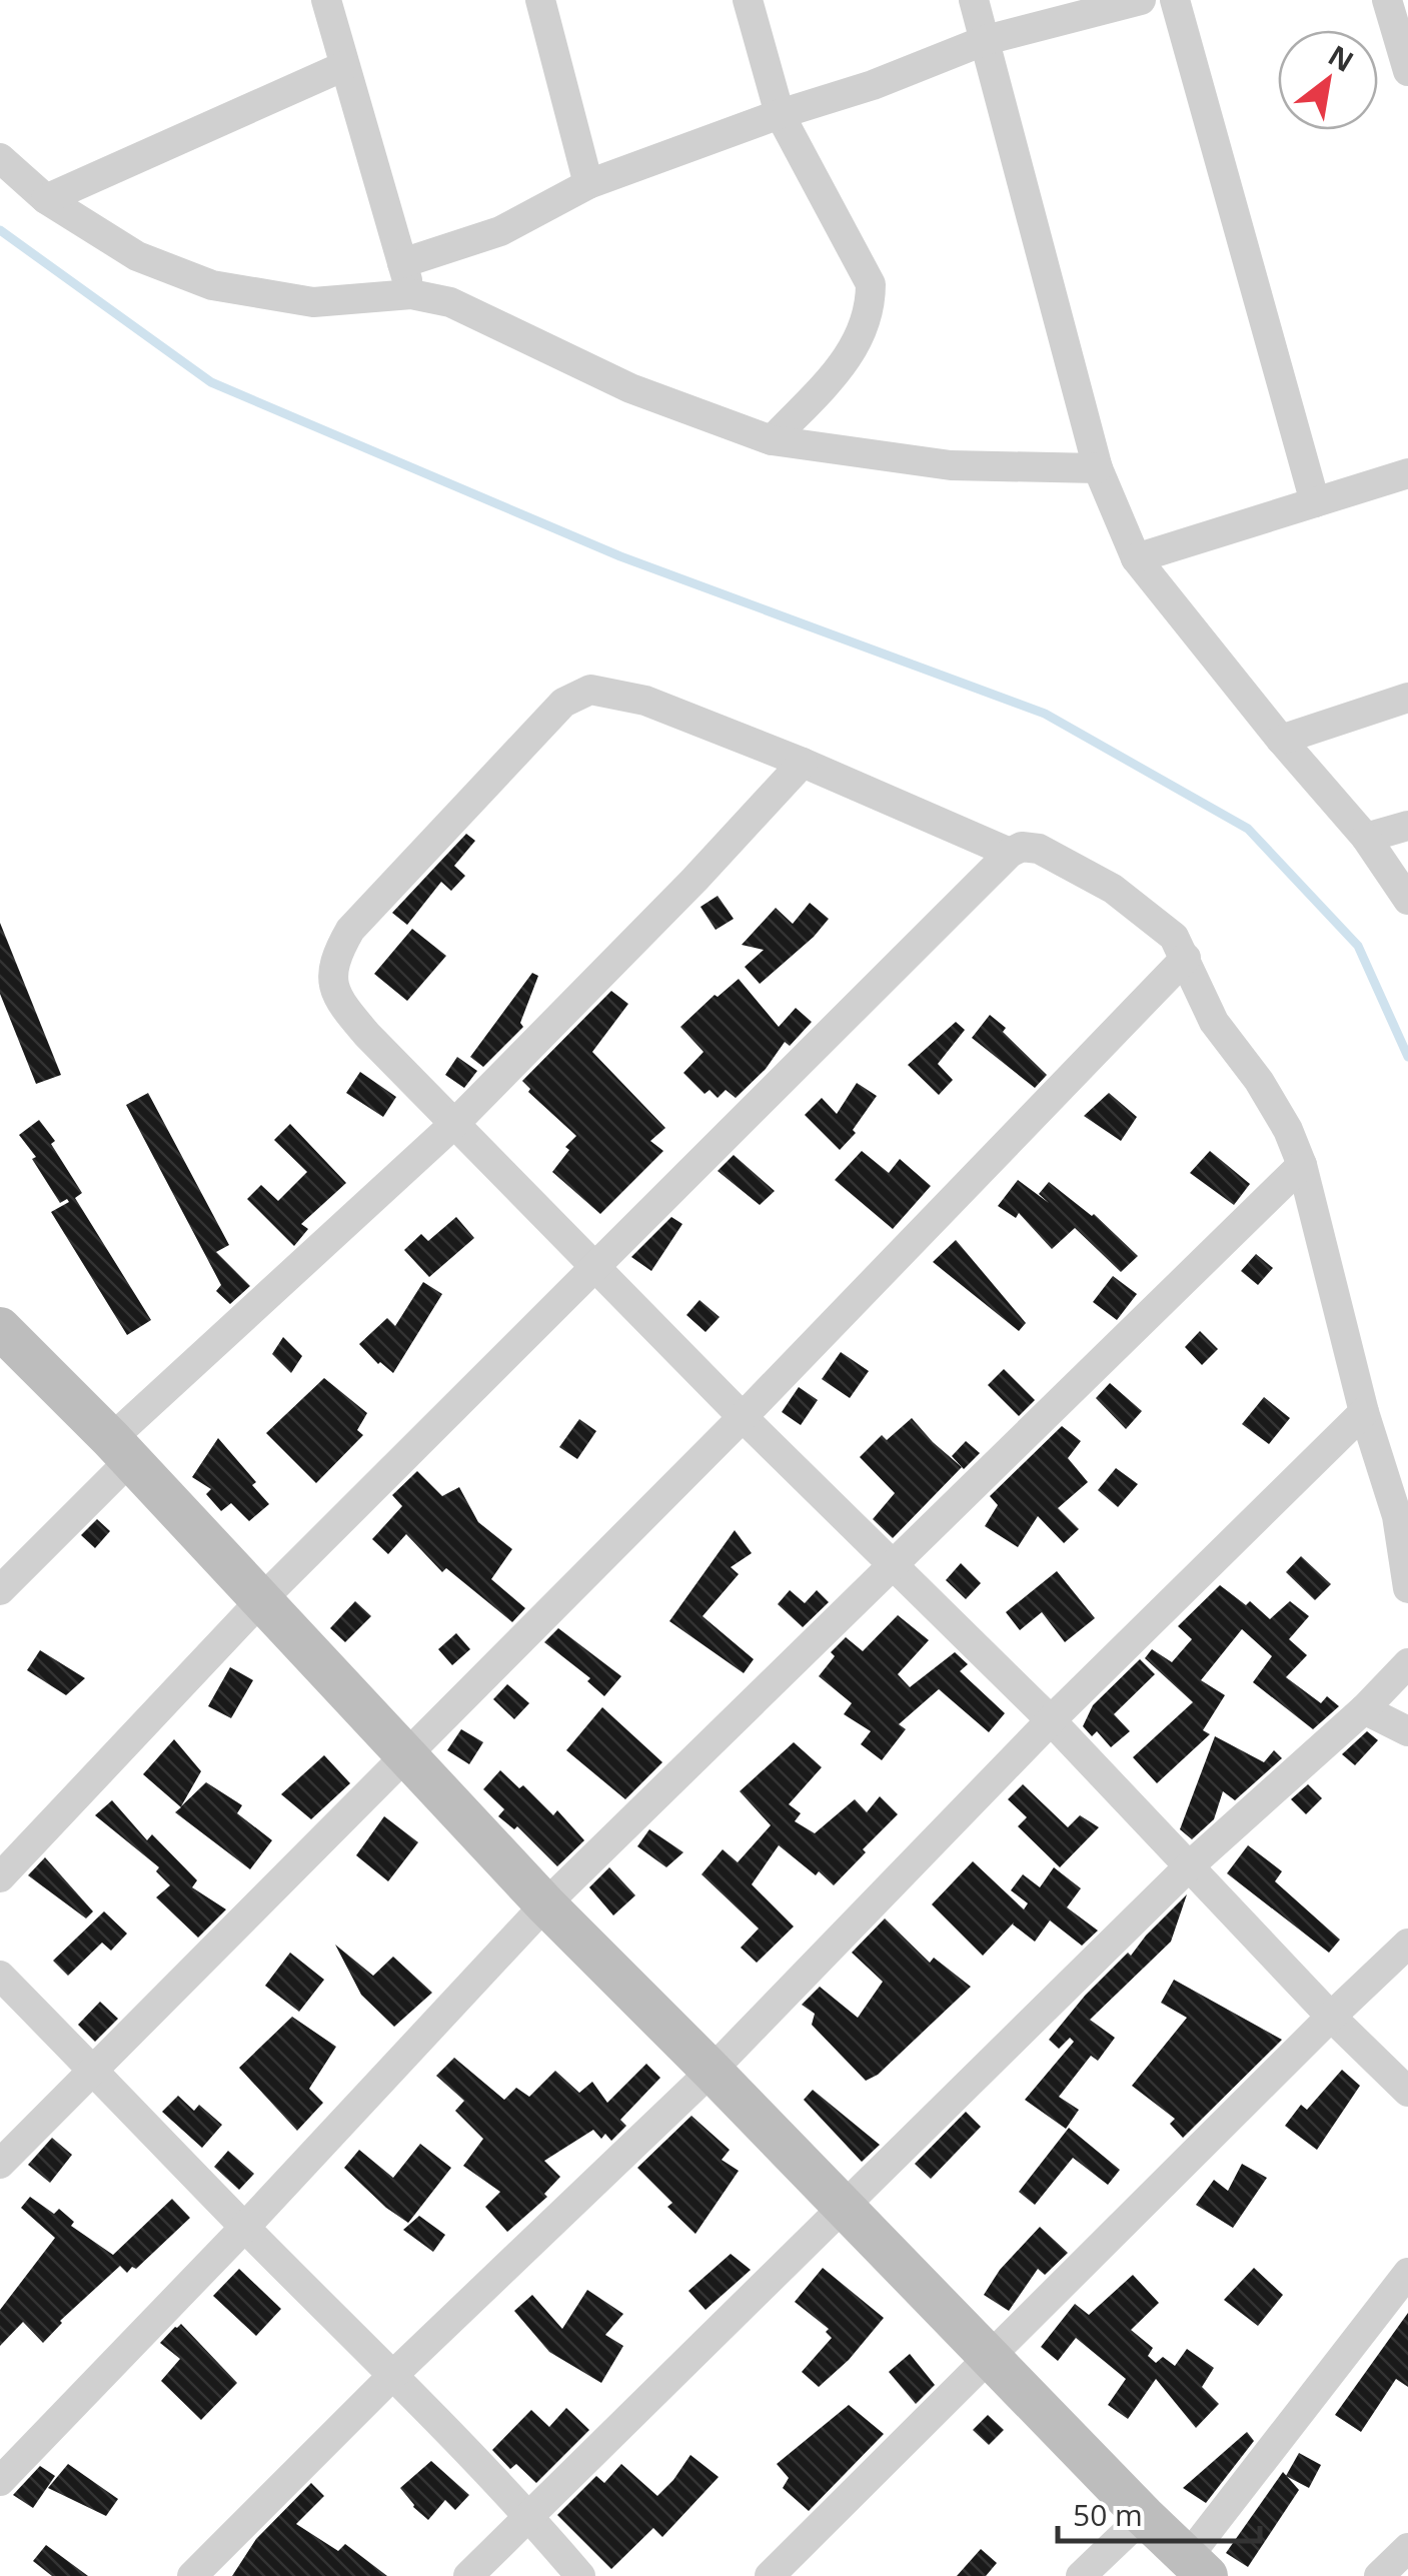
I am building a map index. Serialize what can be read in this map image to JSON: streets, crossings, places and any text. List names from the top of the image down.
{
  "scale_bar": "50 m",
  "north": "top right"
}
